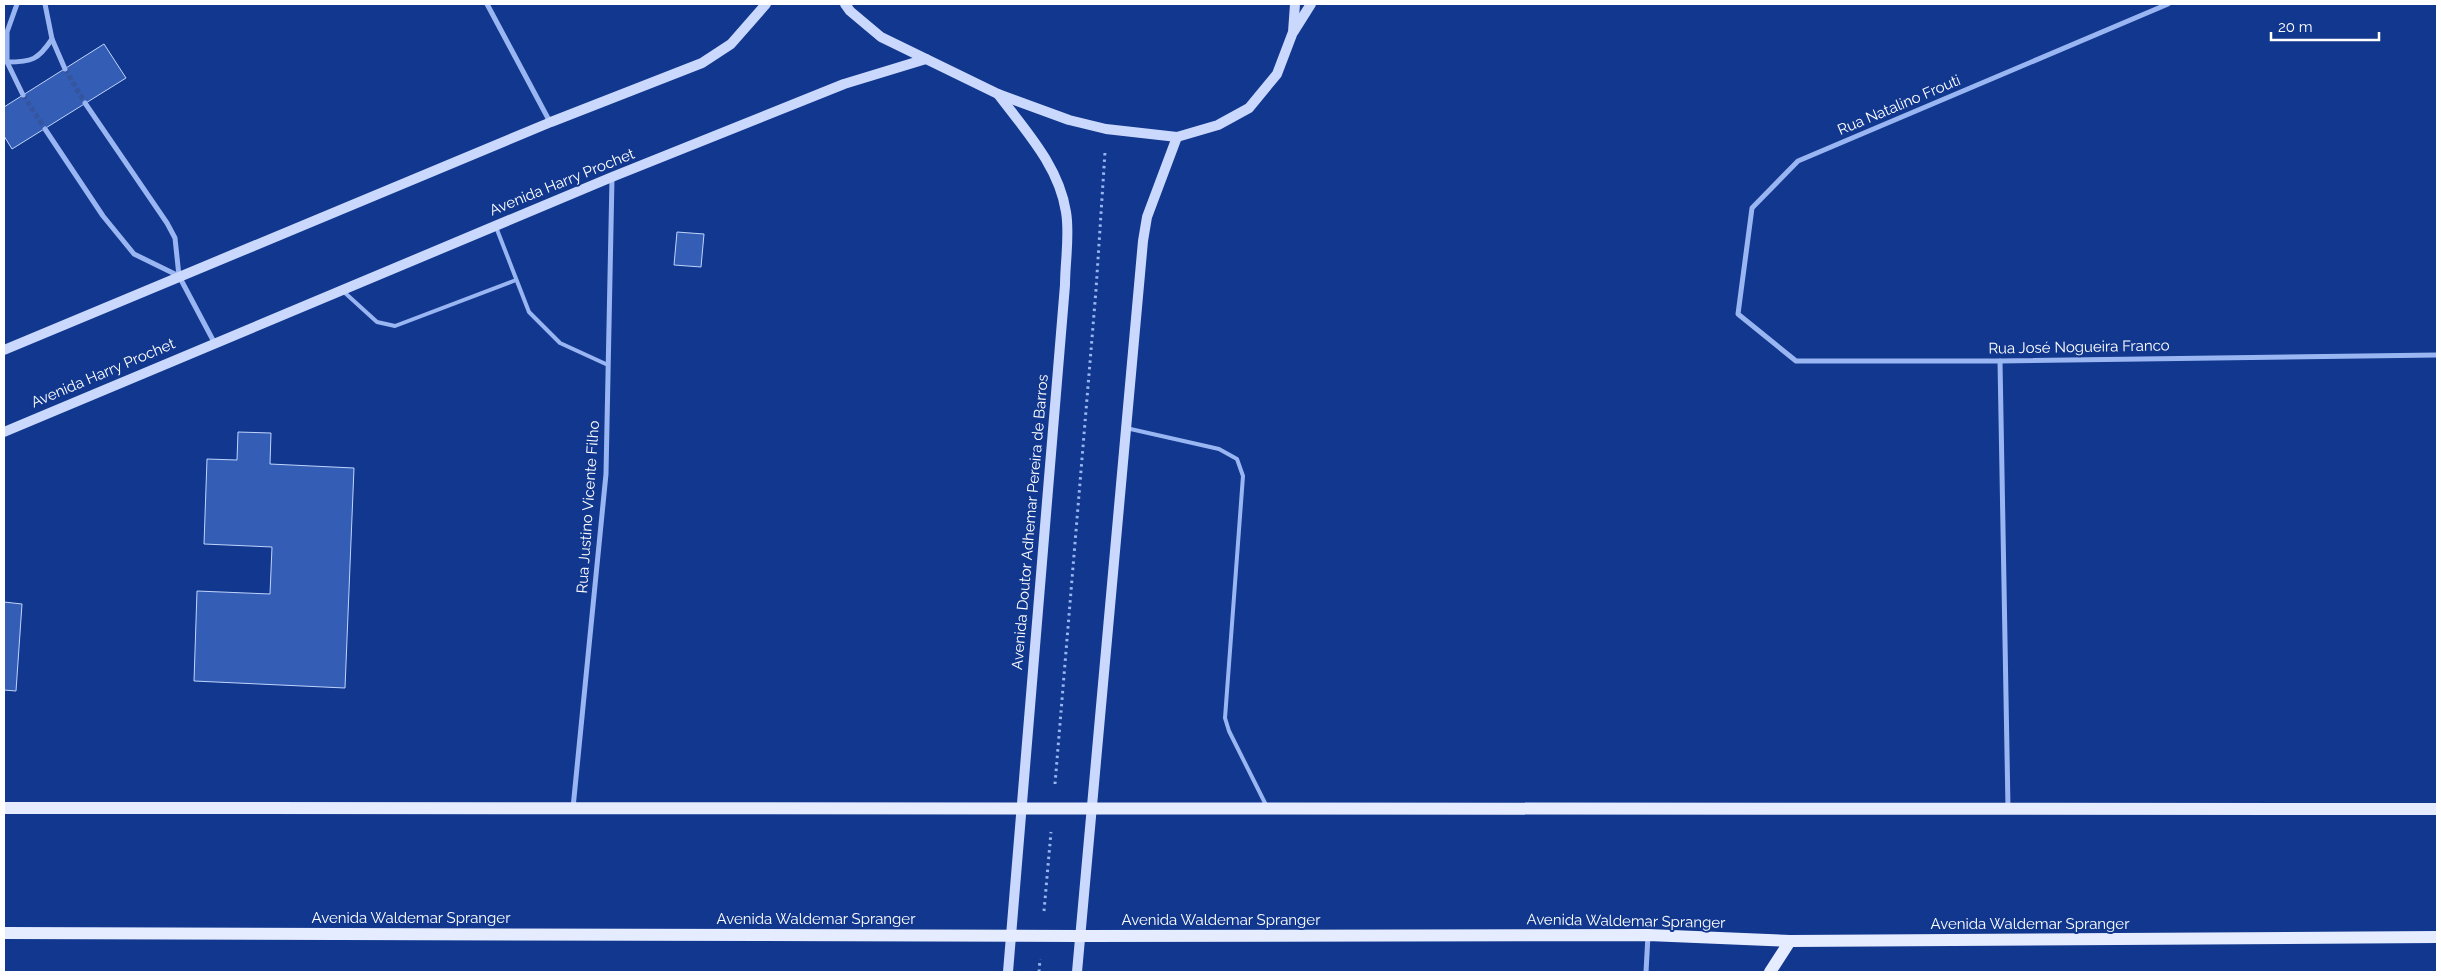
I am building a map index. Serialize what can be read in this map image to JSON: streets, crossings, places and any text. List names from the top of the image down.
{
  "streets": {
    "main road": ["Avenida Waldemar Spranger"],
    "street": [
      "Rua Natalino Frouti",
      "Avenida Harry Prochet",
      "Rua José Nogueira Franco",
      "Rua Justino Vicente Filho",
      "Avenida Doutor Adhemar Pereira de Barros"
    ]
  },
  "crossings": [
    ["Rua Natalino Frouti", "Rua José Nogueira Franco"],
    ["Avenida Harry Prochet", "Rua Justino Vicente Filho"],
    ["Avenida Doutor Adhemar Pereira de Barros", "Avenida Waldemar Spranger"]
  ],
  "scale_bar": "20 m"
}
